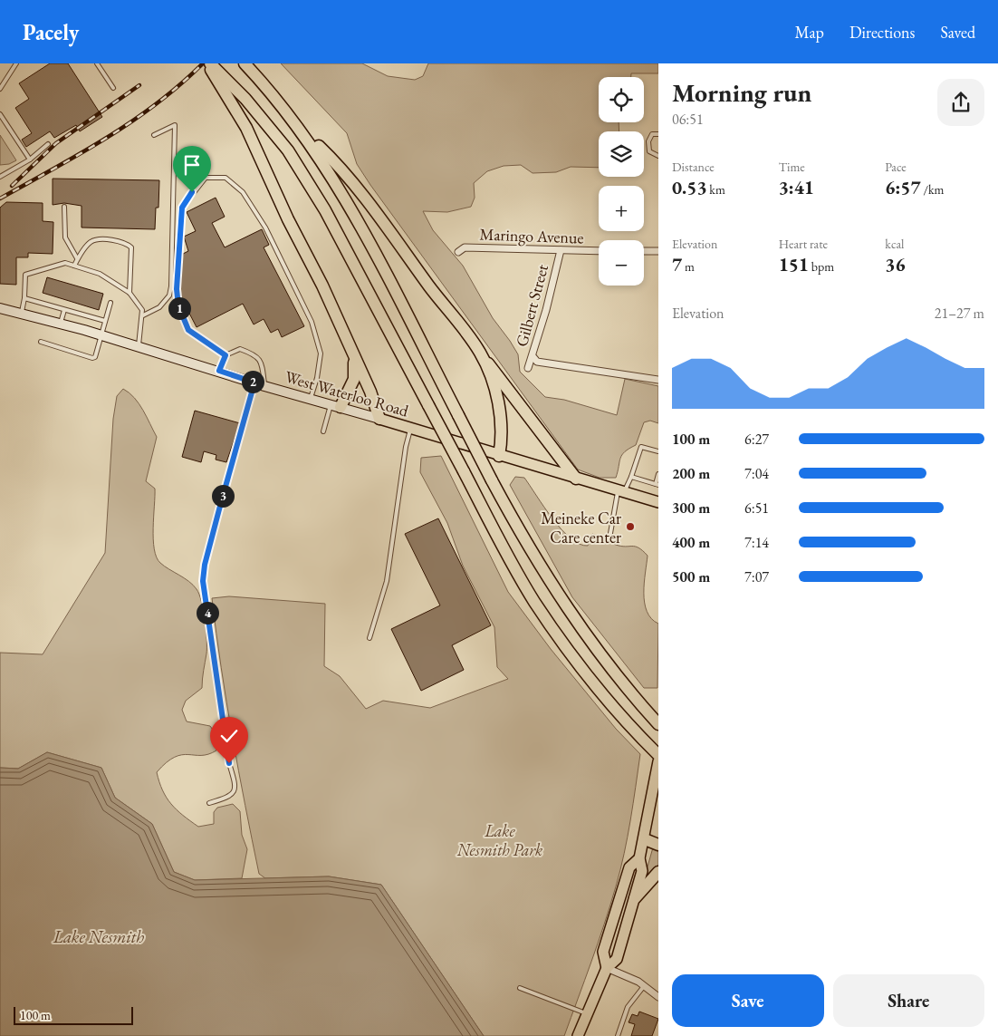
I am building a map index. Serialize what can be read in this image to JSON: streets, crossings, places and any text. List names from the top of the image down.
{
  "streets": {
    "main road": ["West Waterloo Road"],
    "street": ["Maringo Avenue", "Gilbert Street"]
  },
  "crossings": [
    ["Maringo Avenue", "Gilbert Street"]
  ],
  "water": ["Lake Nesmith"],
  "parks": ["Lake Nesmith Park"],
  "places": ["Meineke Car Care center"],
  "scale_bar": "100 m",
  "page": {
    "header": "Pacely",
    "nav": ["Map", "Directions", "Saved"],
    "heading": ["Morning run", "06:51"],
    "map_buttons": ["+", "−"],
    "stats": [
      ["Distance", "0.53 km"],
      ["Time", "3:41"],
      ["Pace", "6:57 /km"],
      ["Elevation", "7 m"],
      ["Heart rate", "151 bpm"],
      ["kcal", "36"]
    ],
    "chart": ["Elevation", "21–27 m"],
    "pins": [
      "1",
      "2",
      "3",
      "4"
    ],
    "list": [
      {
        "name": "100 m",
        "note": "6:27"
      },
      {
        "name": "200 m",
        "note": "7:04"
      },
      {
        "name": "300 m",
        "note": "6:51"
      },
      {
        "name": "400 m",
        "note": "7:14"
      },
      {
        "name": "500 m",
        "note": "7:07"
      }
    ],
    "buttons": ["Save", "Share"],
    "scale": "100 m"
  }
}
